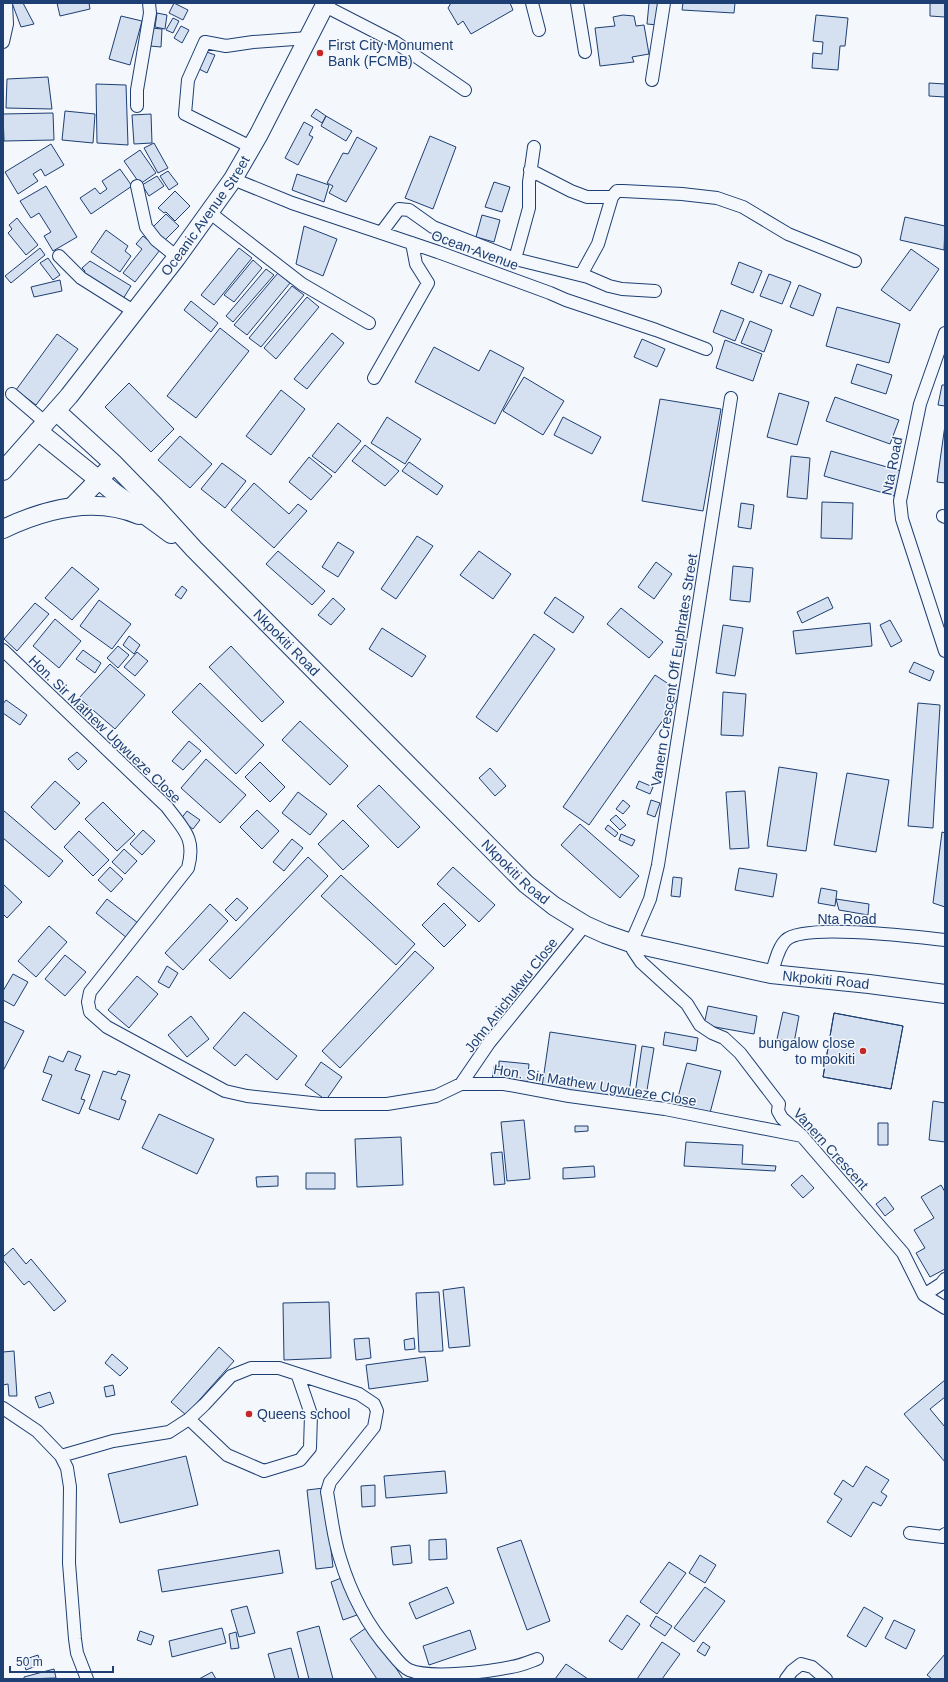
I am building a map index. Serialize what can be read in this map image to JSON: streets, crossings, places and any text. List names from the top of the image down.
{
  "streets": {
    "main road": ["Oceanic Avenue Street", "Nkpokiti Road"],
    "street": [
      "Ocean Avenue",
      "Nta Road",
      "Vanern Crescent Off Euphrates Street",
      "Hon. Sir Mathew Ugwueze Close",
      "John Anichukwu Close",
      "Vanern Crescent"
    ]
  },
  "crossings": [
    ["Oceanic Avenue Street", "Ocean Avenue"],
    ["Nta Road", "Nkpokiti Road"],
    ["Nkpokiti Road", "Vanern Crescent Off Euphrates Street"],
    ["Nkpokiti Road", "John Anichukwu Close"],
    ["Nkpokiti Road", "Vanern Crescent"],
    ["Vanern Crescent Off Euphrates Street", "Vanern Crescent"],
    ["Hon. Sir Mathew Ugwueze Close", "John Anichukwu Close"],
    ["Hon. Sir Mathew Ugwueze Close", "Vanern Crescent"]
  ],
  "places": ["First City Monument Bank (FCMB)", "bungalow close to mpokiti", "Queens school"],
  "scale_bar": "50 m"
}
